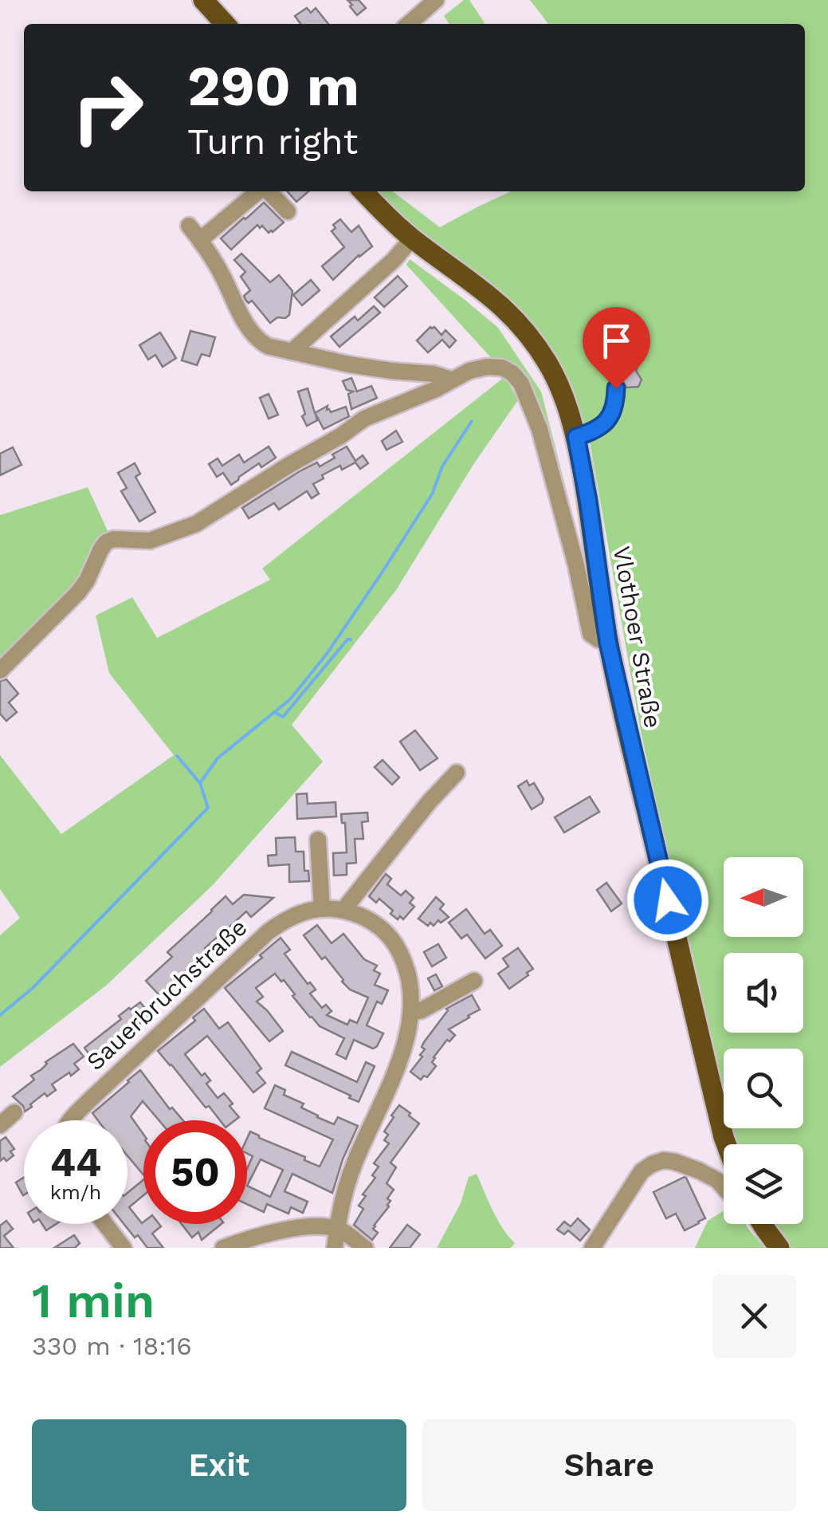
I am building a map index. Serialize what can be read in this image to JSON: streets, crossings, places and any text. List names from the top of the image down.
{
  "streets": {
    "main road": ["Vlothoer Straße"],
    "street": ["Sauerbruchstraße"]
  },
  "north": "left",
  "page": {
    "turn": ["290 m", "Turn right"],
    "speed": "44 km/h",
    "limit": "50",
    "heading": ["1 min", "330 m · 18:16"],
    "buttons": ["Exit", "Share"]
  }
}
